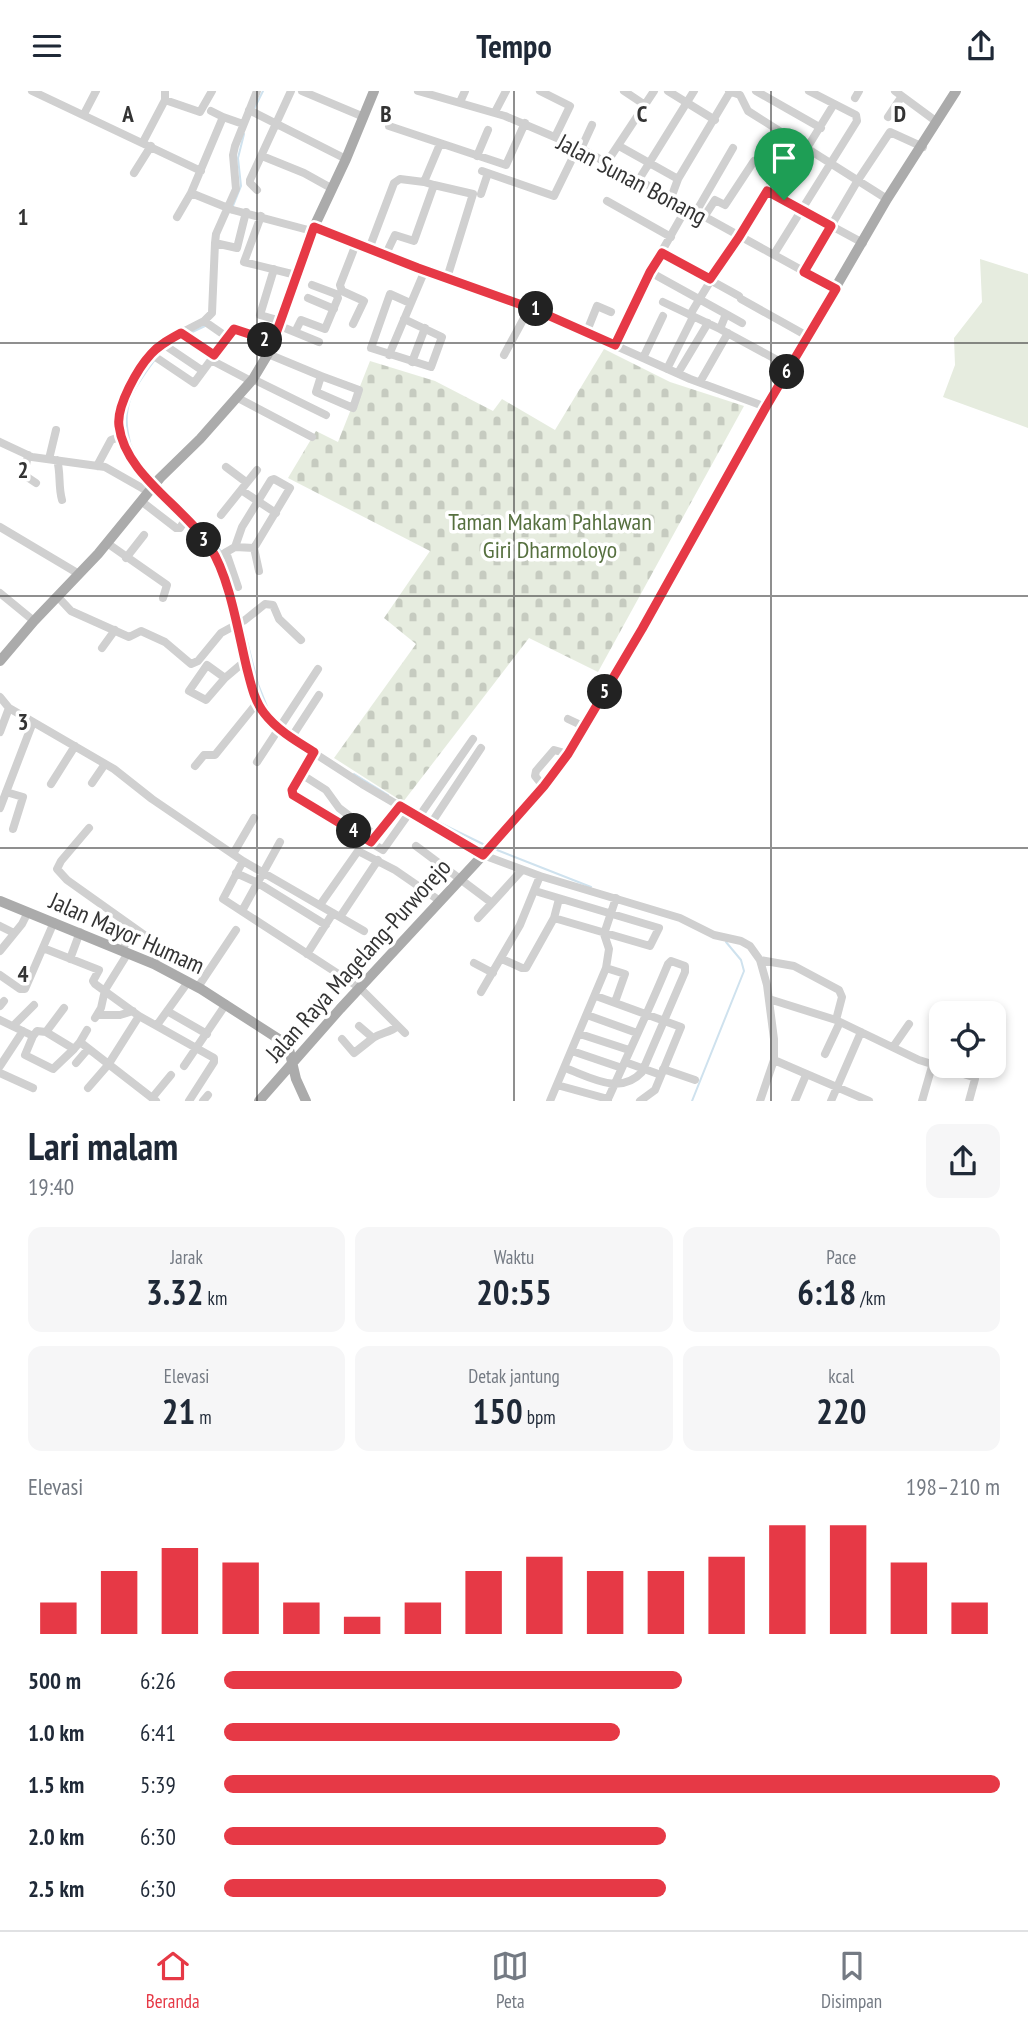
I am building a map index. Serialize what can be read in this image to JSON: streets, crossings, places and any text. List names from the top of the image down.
{
  "streets": {
    "main road": ["Jalan Mayor Humam", "Jalan Raya Magelang-Purworejo"],
    "street": ["Jalan Sunan Bonang"]
  },
  "crossings": [
    ["Jalan Sunan Bonang", "Jalan Raya Magelang-Purworejo"],
    ["Jalan Mayor Humam", "Jalan Raya Magelang-Purworejo"]
  ],
  "parks": ["Taman Makam Pahlawan Giri Dharmoloyo"],
  "page": {
    "header": "Tempo",
    "pins": [
      "1",
      "2",
      "6",
      "3",
      "5",
      "4"
    ],
    "heading": ["Lari malam", "19:40"],
    "stats": [
      ["Jarak", "3.32 km"],
      ["Waktu", "20:55"],
      ["Pace", "6:18 /km"],
      ["Elevasi", "21 m"],
      ["Detak jantung", "150 bpm"],
      ["kcal", "220"]
    ],
    "chart": ["Elevasi", "198–210 m"],
    "list": [
      {
        "name": "500 m",
        "note": "6:26"
      },
      {
        "name": "1.0 km",
        "note": "6:41"
      },
      {
        "name": "1.5 km",
        "note": "5:39"
      },
      {
        "name": "2.0 km",
        "note": "6:30"
      },
      {
        "name": "2.5 km",
        "note": "6:30"
      }
    ],
    "tabs": ["Beranda", "Peta", "Disimpan"]
  },
  "grid": {
    "columns": [
      "A",
      "B",
      "C",
      "D"
    ],
    "rows": [
      "1",
      "2",
      "3",
      "4"
    ]
  }
}
